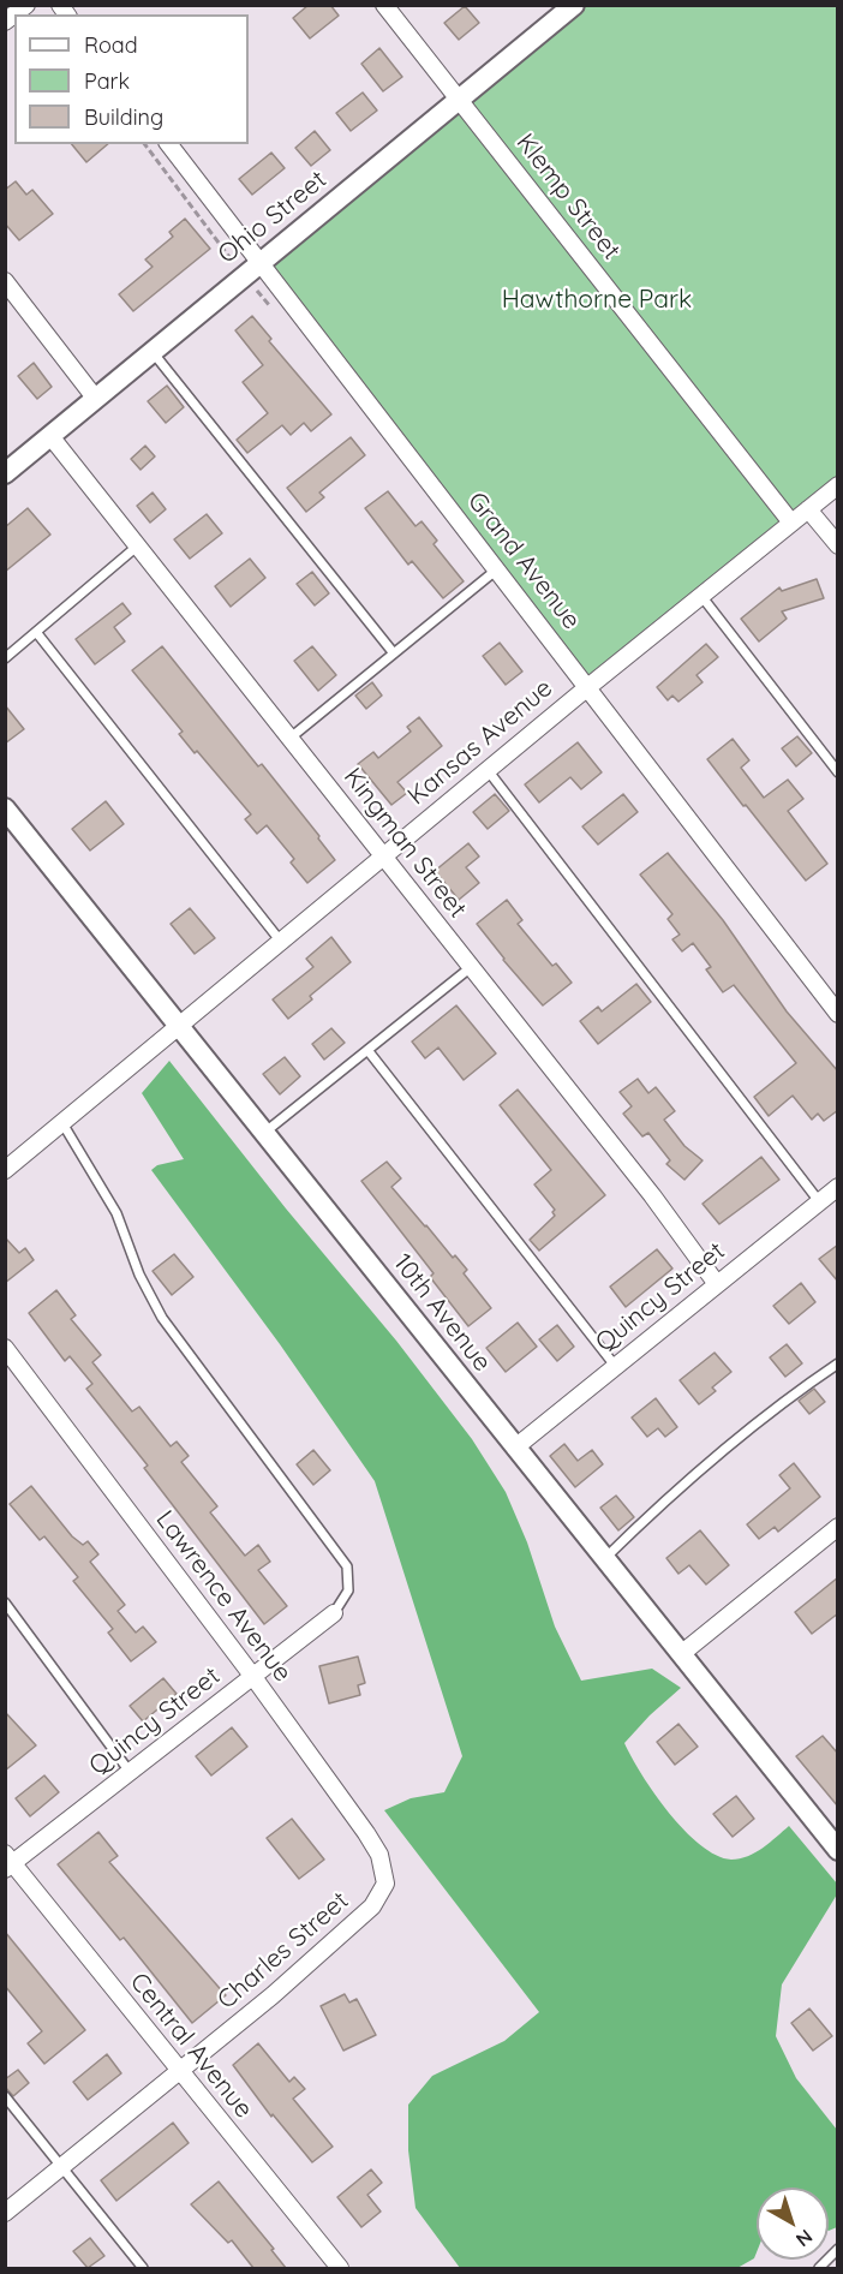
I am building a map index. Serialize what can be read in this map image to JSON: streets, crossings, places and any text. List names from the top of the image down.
{
  "streets": {
    "street": [
      "Klemp Street",
      "Ohio Street",
      "Grand Avenue",
      "Kansas Avenue",
      "Kingman Street",
      "Quincy Street",
      "10th Avenue",
      "Lawrence Avenue",
      "Charles Street",
      "Central Avenue"
    ]
  },
  "crossings": [
    ["Klemp Street", "Ohio Street"],
    ["Klemp Street", "Kansas Avenue"],
    ["Ohio Street", "Grand Avenue"],
    ["Ohio Street", "Kingman Street"],
    ["Grand Avenue", "Kansas Avenue"],
    ["Kansas Avenue", "Kingman Street"],
    ["Kansas Avenue", "10th Avenue"],
    ["Kingman Street", "Quincy Street"],
    ["Quincy Street", "10th Avenue"],
    ["Quincy Street", "Lawrence Avenue"],
    ["Quincy Street", "Central Avenue"],
    ["Lawrence Avenue", "Charles Street"],
    ["Charles Street", "Central Avenue"]
  ],
  "parks": ["Hawthorne Park"],
  "legend": ["Road", "Park", "Building"],
  "north": "bottom right"
}
